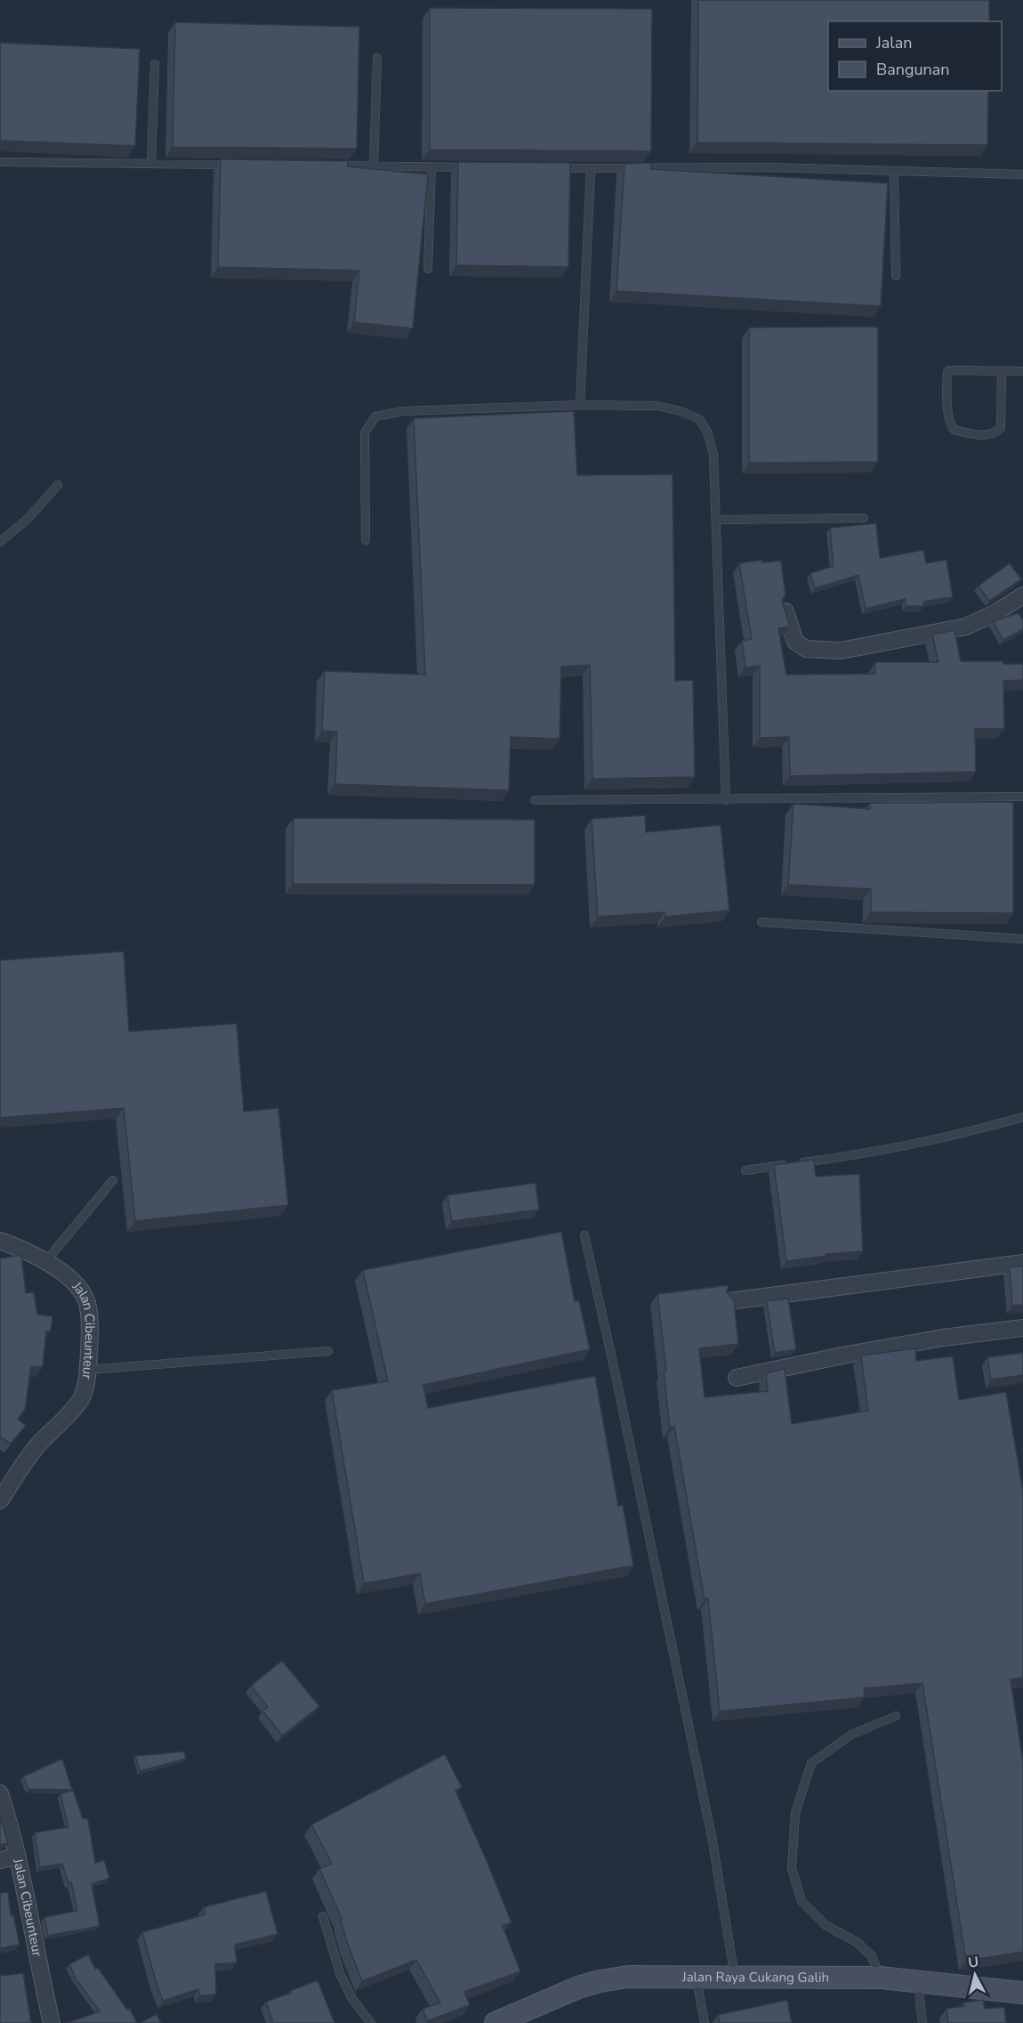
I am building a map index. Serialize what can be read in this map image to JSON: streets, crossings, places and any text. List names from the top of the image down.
{
  "streets": {
    "main road": ["Jalan Raya Cukang Galih"],
    "street": ["Jalan Cibeunteur"]
  },
  "legend": ["Jalan", "Bangunan"],
  "north": "top"
}
